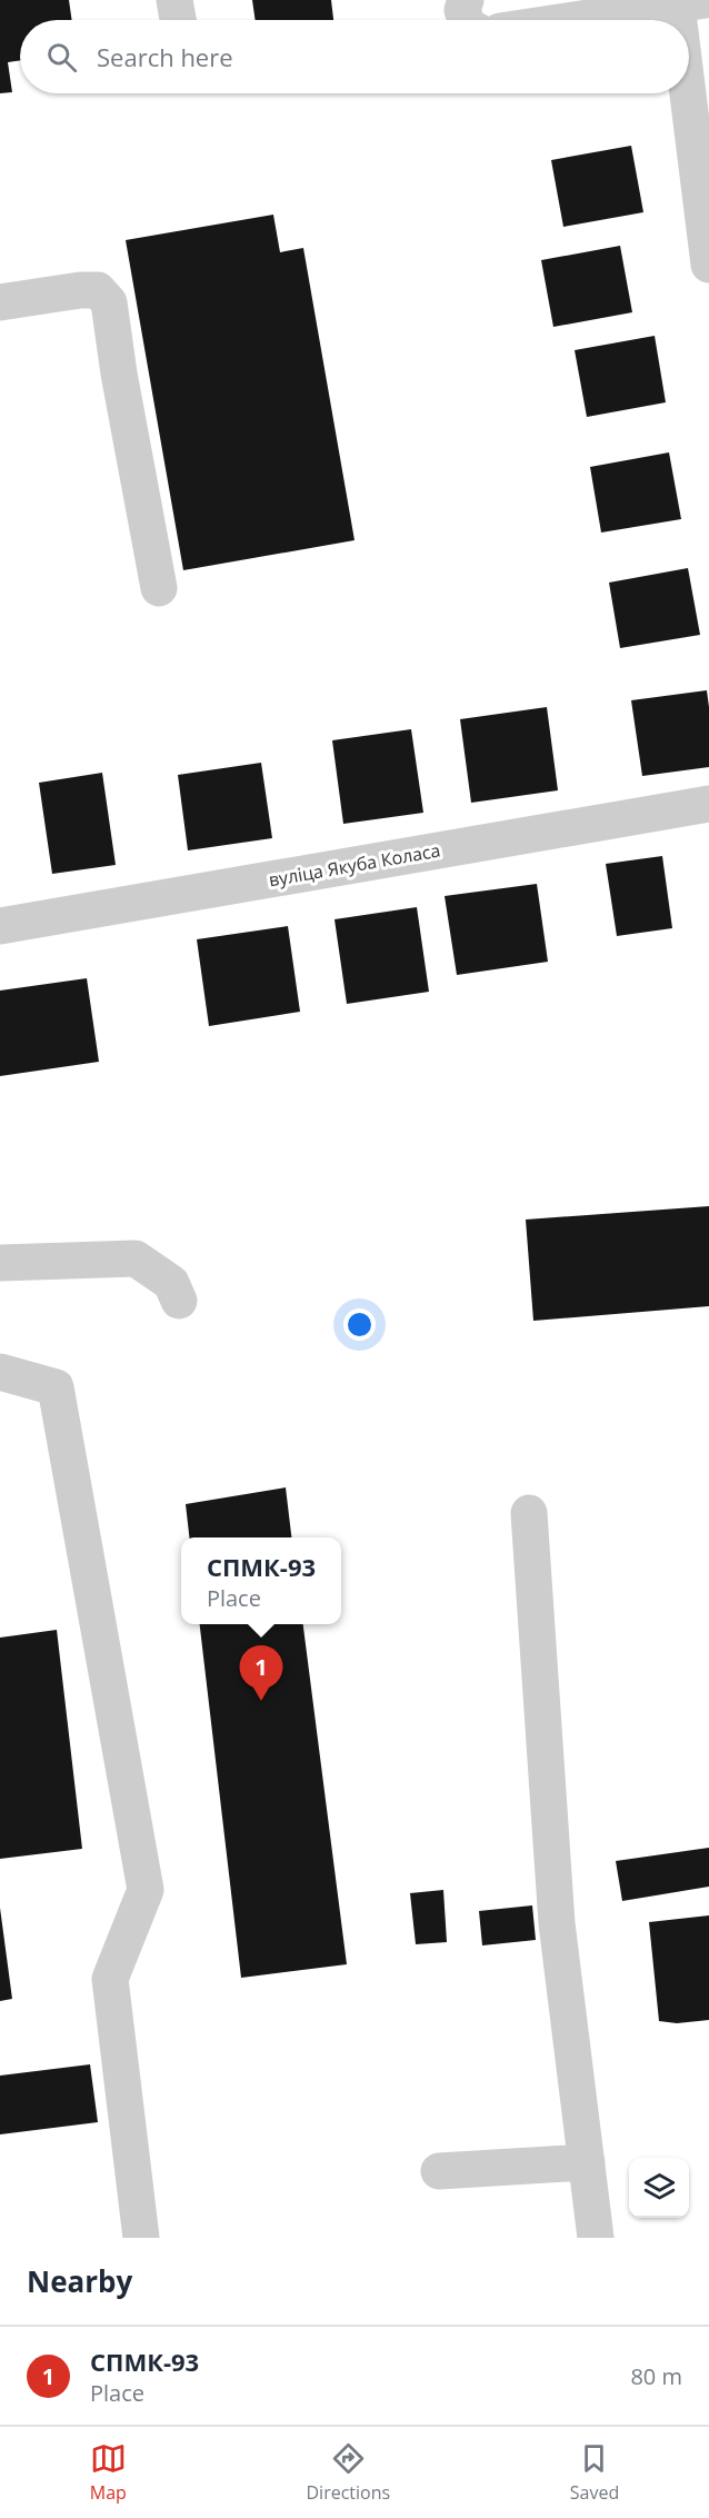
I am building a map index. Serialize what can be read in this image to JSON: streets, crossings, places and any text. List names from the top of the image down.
{
  "streets": {
    "street": ["вуліца Якуба Коласа"]
  },
  "page": {
    "search": "Search here",
    "popup": ["СПМК-93", "Place"],
    "pins": "1",
    "heading": "Nearby",
    "list": [
      {
        "mark": "1",
        "name": "СПМК-93",
        "note": "Place",
        "value": "80 m"
      }
    ],
    "nav": ["Map", "Directions", "Saved"]
  }
}
